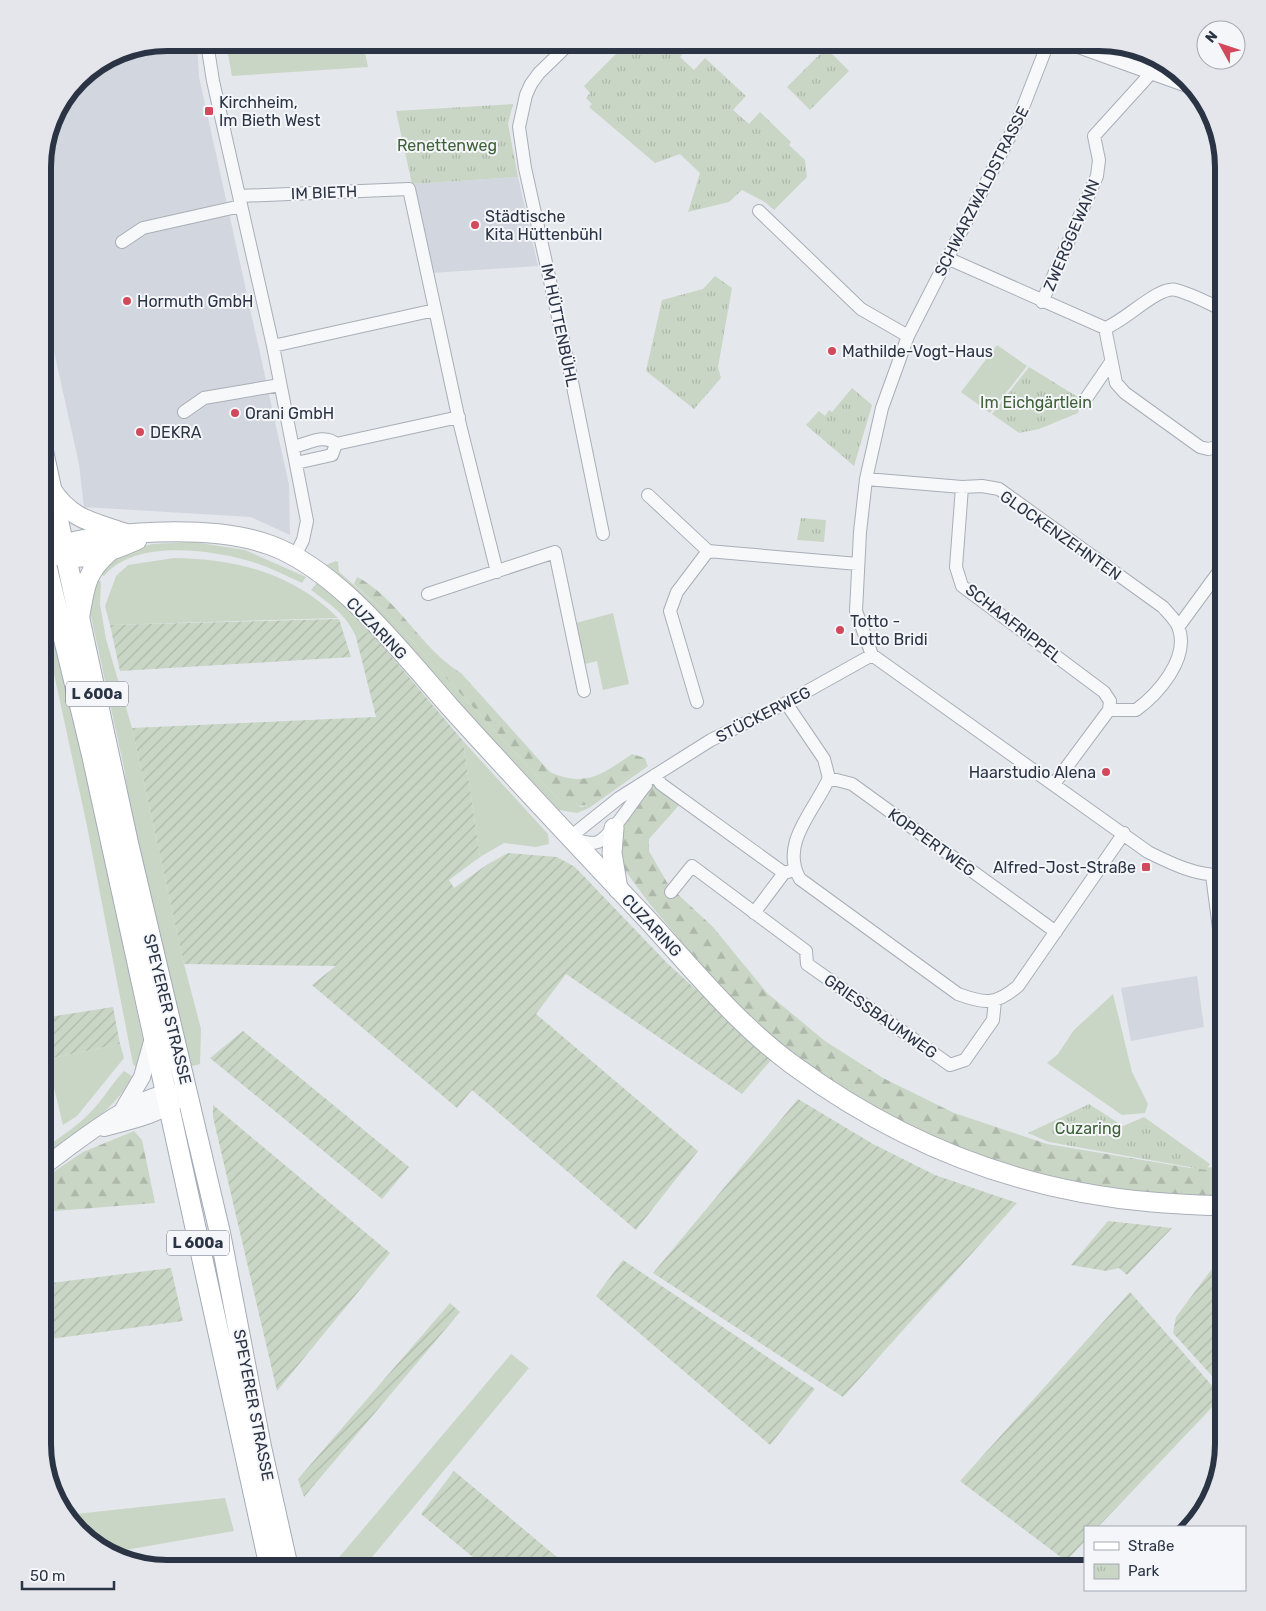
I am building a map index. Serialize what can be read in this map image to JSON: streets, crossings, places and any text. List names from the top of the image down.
{
  "streets": {
    "main road": ["CUZARING", "L 600a", "SPEYERER STRASSE"],
    "street": [
      "SCHWARZWALDSTRASSE",
      "IM BIETH",
      "ZWERGGEWANN",
      "IM HÜTTENBÜHL",
      "GLOCKENZEHNTEN",
      "SCHAAFRIPPEL",
      "STÜCKERWEG",
      "KOPPERTWEG",
      "GRIESSBAUMWEG"
    ]
  },
  "crossings": [
    ["SCHWARZWALDSTRASSE", "ZWERGGEWANN"],
    ["SCHWARZWALDSTRASSE", "GLOCKENZEHNTEN"],
    ["SCHWARZWALDSTRASSE", "STÜCKERWEG"],
    ["GLOCKENZEHNTEN", "SCHAAFRIPPEL"],
    ["CUZARING", "STÜCKERWEG"],
    ["CUZARING", "SPEYERER STRASSE"]
  ],
  "parks": ["Renettenweg", "Im Eichgärtlein", "Cuzaring"],
  "places": {
    "transit": ["Kirchheim, Im Bieth West", "Alfred-Jost-Straße"],
    "other": [
      "Städtische Kita Hüttenbühl",
      "Hormuth GmbH",
      "Mathilde-Vogt-Haus",
      "Orani GmbH",
      "DEKRA",
      "Totto - Lotto Bridi",
      "Haarstudio Alena"
    ]
  },
  "legend": ["Straße", "Park"],
  "scale_bar": "50 m",
  "north": "top left"
}
